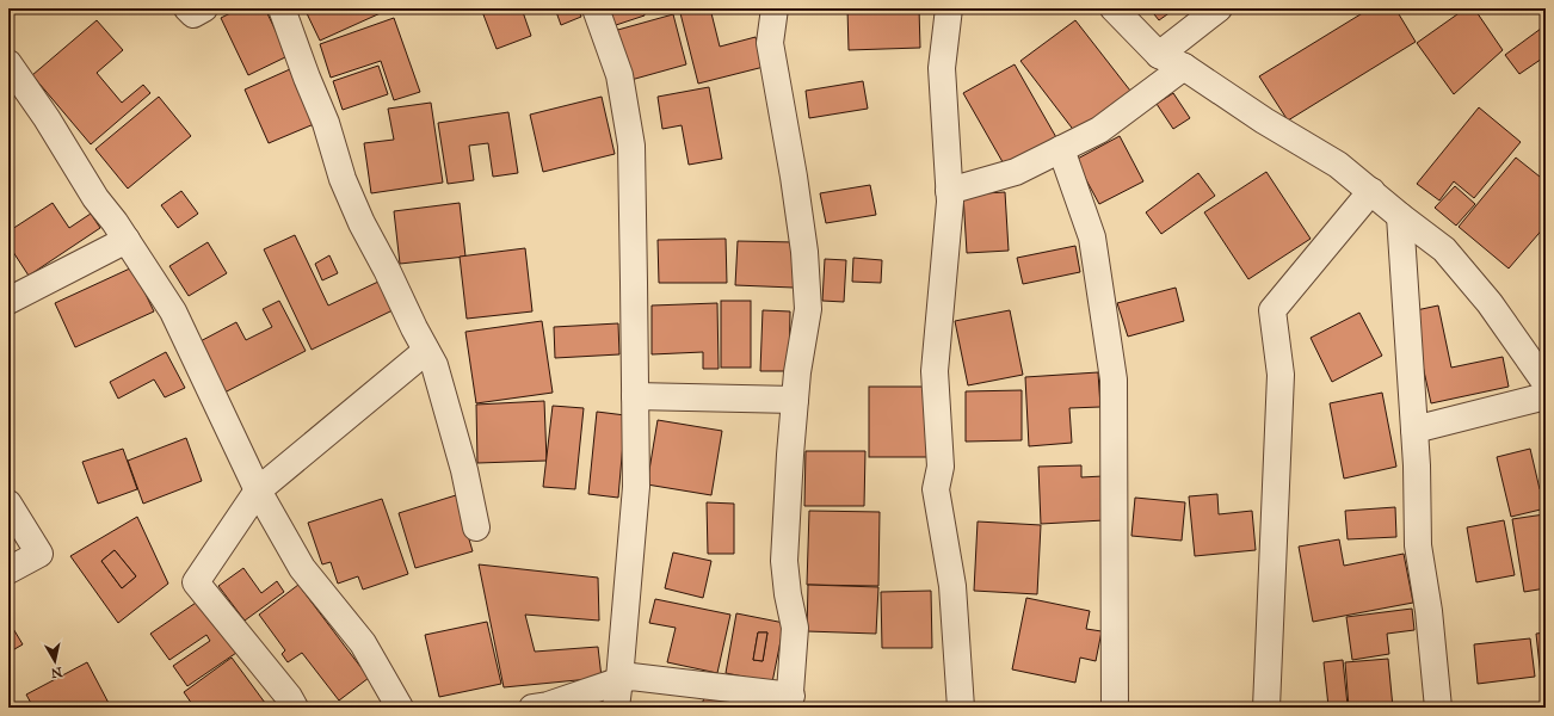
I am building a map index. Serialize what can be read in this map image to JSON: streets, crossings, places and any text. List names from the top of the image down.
{
  "north": "bottom"
}
